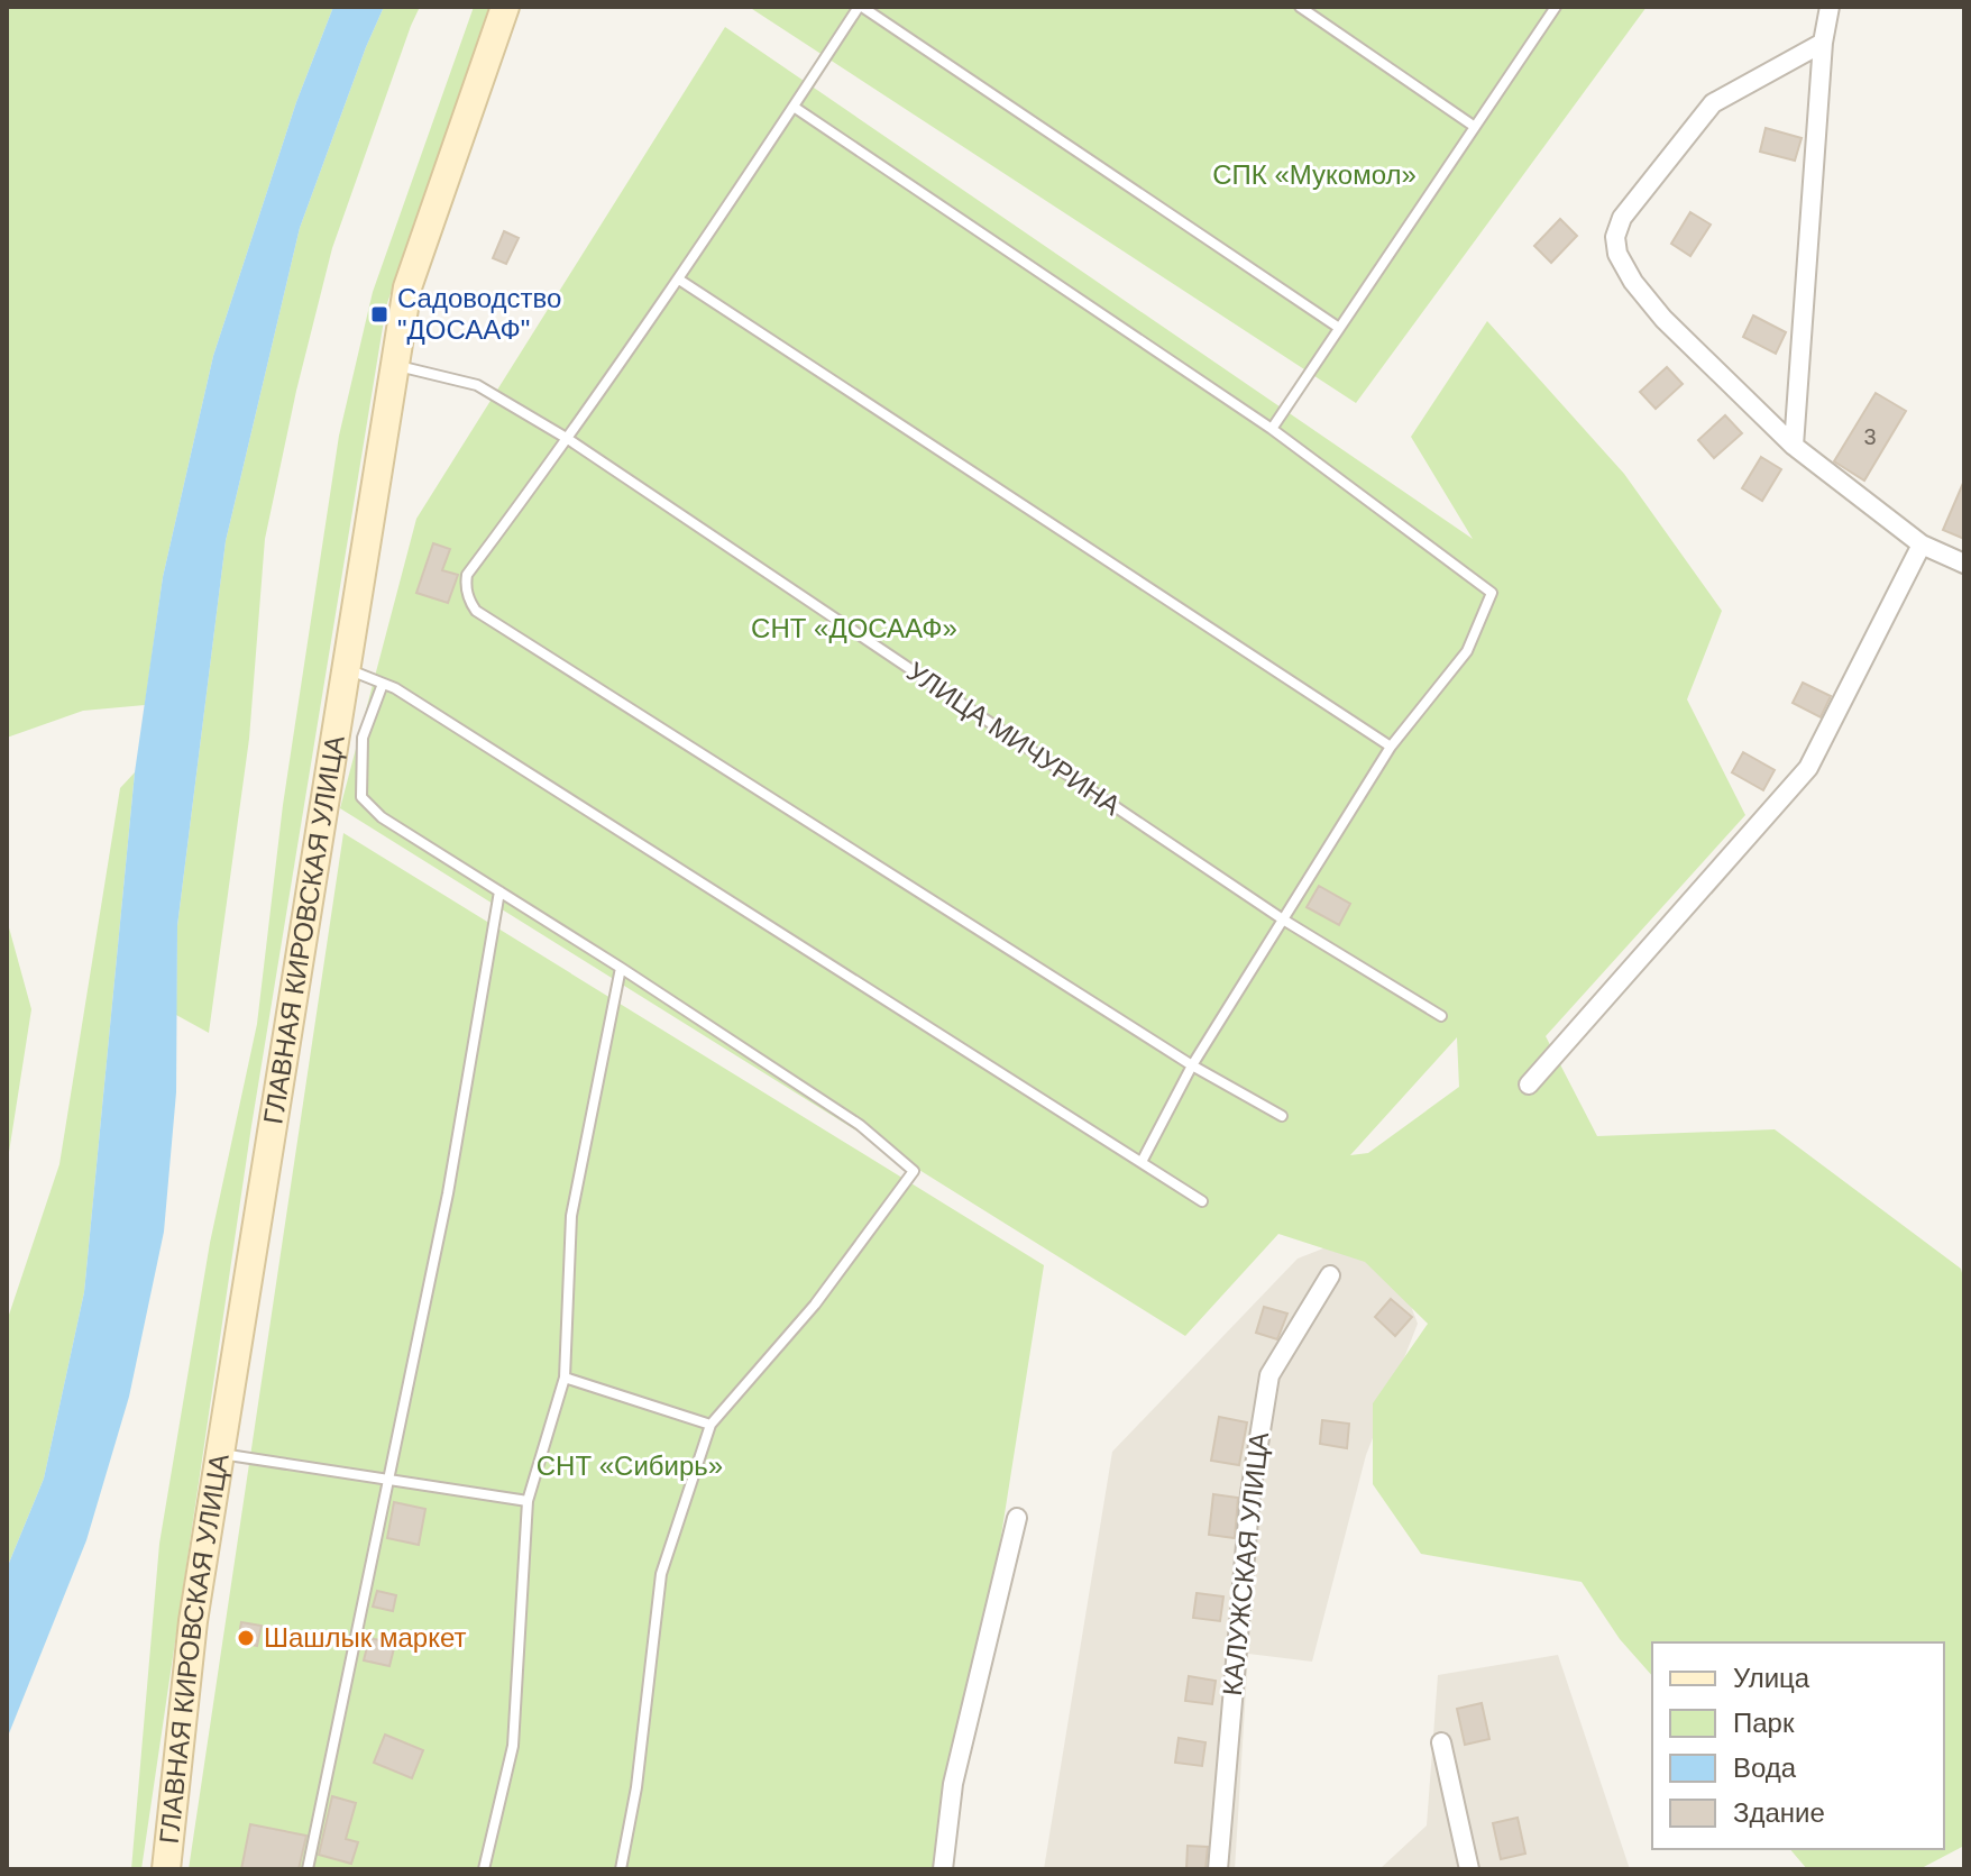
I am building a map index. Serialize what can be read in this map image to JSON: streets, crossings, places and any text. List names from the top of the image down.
{
  "streets": {
    "main road": ["ГЛАВНАЯ КИРОВСКАЯ УЛИЦА"],
    "street": ["КАЛУЖСКАЯ УЛИЦА"],
    "lane": ["УЛИЦА МИЧУРИНА"]
  },
  "crossings": [
    ["УЛИЦА МИЧУРИНА", "ГЛАВНАЯ КИРОВСКАЯ УЛИЦА"]
  ],
  "parks": ["СПК «Мукомол»", "СНТ «ДОСААФ»", "СНТ «Сибирь»"],
  "places": {
    "transit": ["Садоводство \"ДОСААФ\""],
    "other": ["Шашлык маркет"]
  },
  "house_numbers": ["3"],
  "legend": [
    "Улица",
    "Парк",
    "Вода",
    "Здание"
  ]
}
